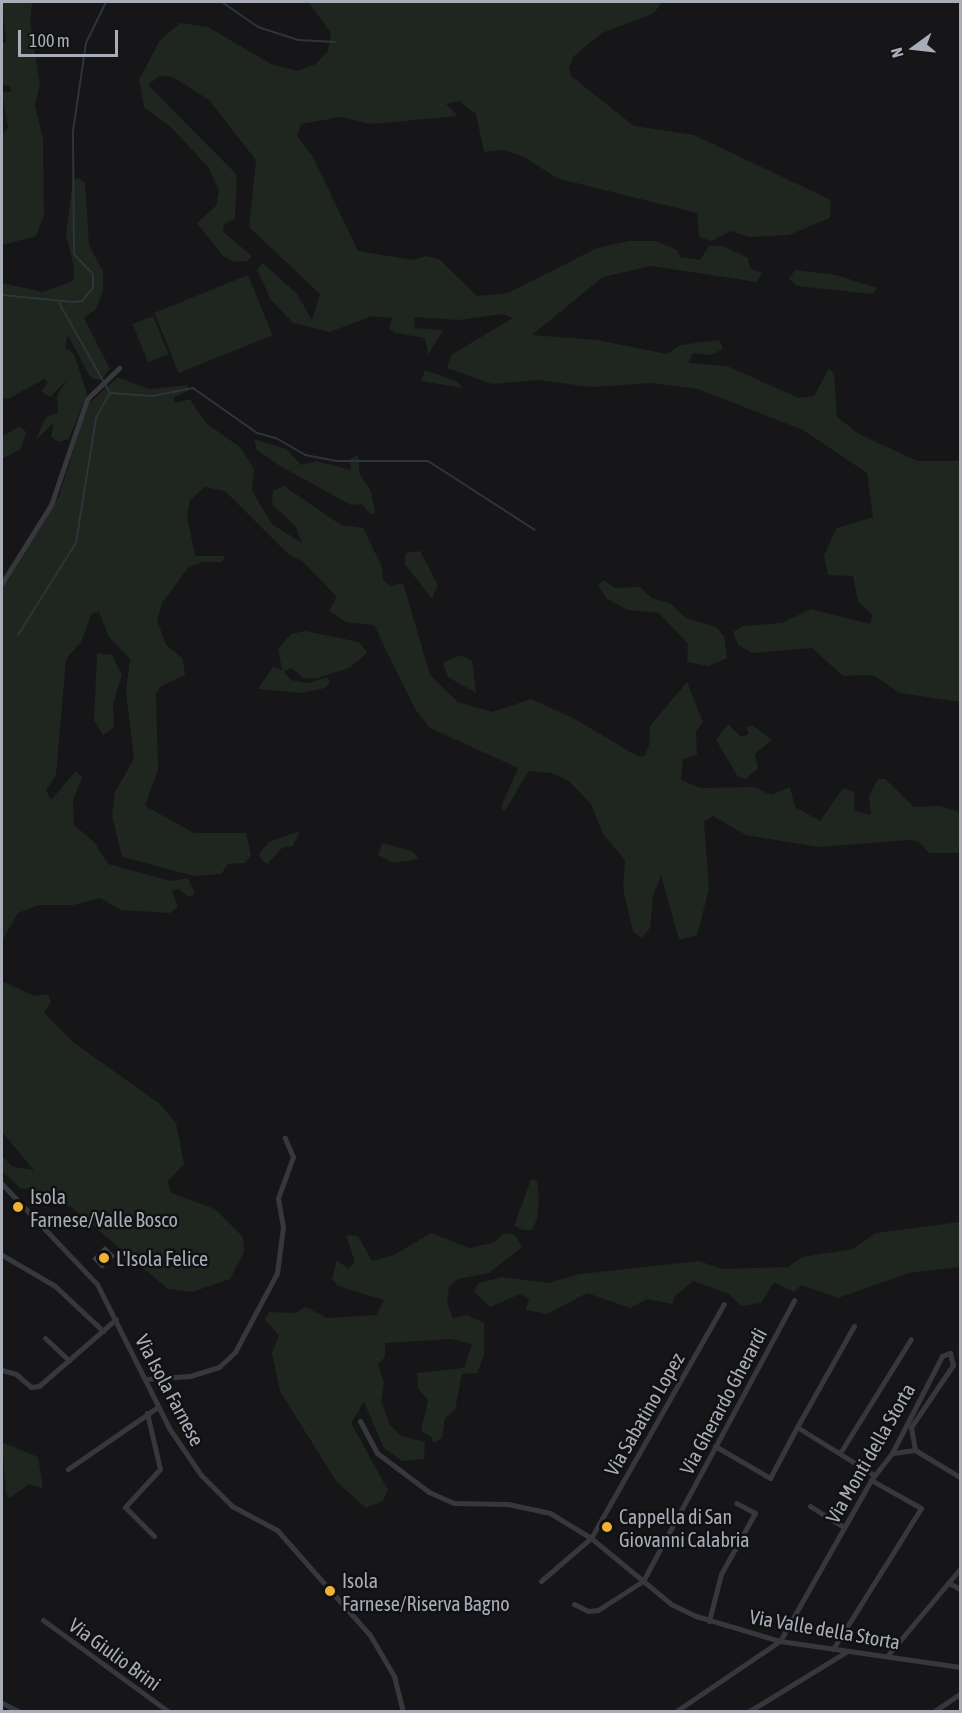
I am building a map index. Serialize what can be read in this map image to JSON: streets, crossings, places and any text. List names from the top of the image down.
{
  "streets": {
    "street": [
      "Via Isola Farnese",
      "Via Gherardo Gherardi",
      "Via Sabatino Lopez",
      "Via Monti della Storta",
      "Via Valle della Storta",
      "Via Giulio Brini"
    ]
  },
  "crossings": [
    ["Via Gherardo Gherardi", "Via Valle della Storta"],
    ["Via Sabatino Lopez", "Via Valle della Storta"],
    ["Via Monti della Storta", "Via Valle della Storta"]
  ],
  "places": [
    "Isola Farnese/Valle Bosco",
    "L'Isola Felice",
    "Cappella di San Giovanni Calabria",
    "Isola Farnese/Riserva Bagno"
  ],
  "scale_bar": "100 m",
  "north": "left"
}
